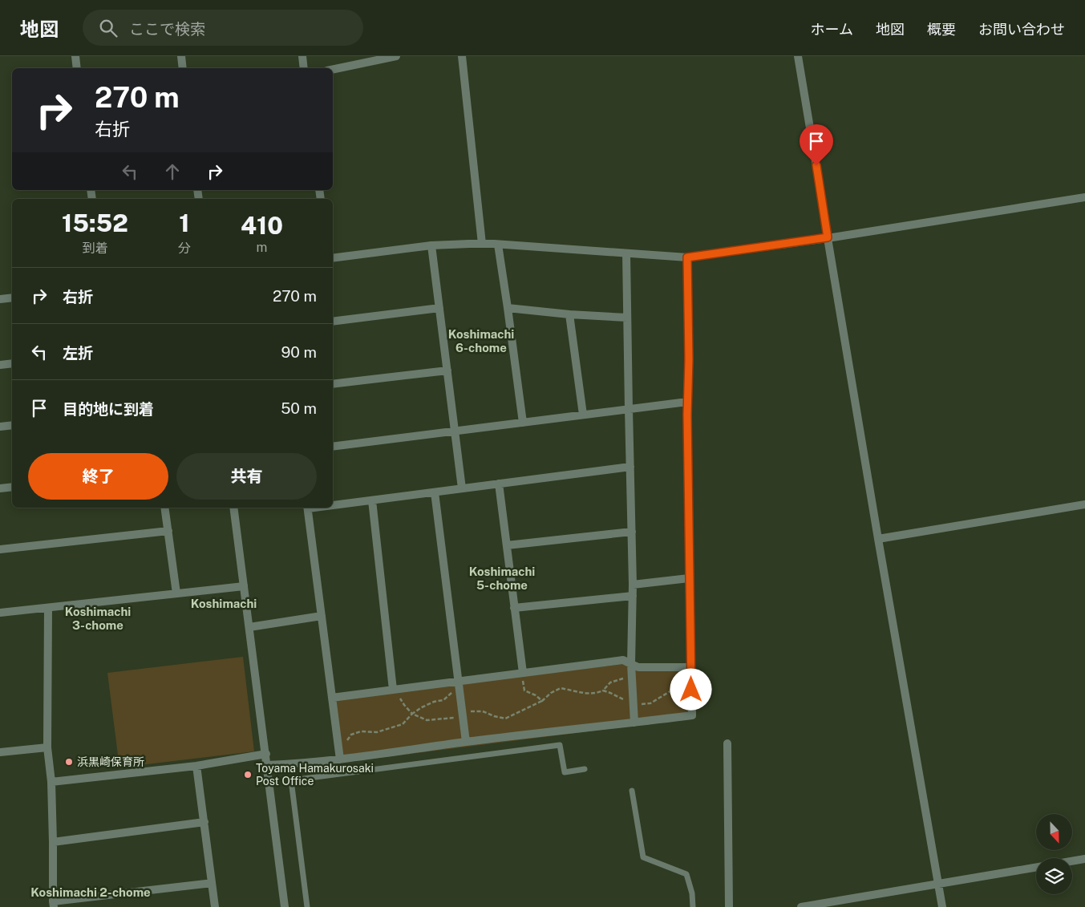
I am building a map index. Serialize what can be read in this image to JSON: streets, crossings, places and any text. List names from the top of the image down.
{
  "districts": [
    "Koshimachi 6-chome",
    "Koshimachi 5-chome",
    "Koshimachi",
    "Koshimachi 3-chome",
    "Koshimachi 2-chome"
  ],
  "places": ["浜黒崎保育所", "Toyama Hamakurosaki Post Office"],
  "north": "bottom",
  "page": {
    "header": "地図",
    "search": "ここで検索",
    "nav": [
      "ホーム",
      "地図",
      "概要",
      "お問い合わせ"
    ],
    "turn": ["270 m", "右折"],
    "eta": [
      "15:52",
      "到着",
      "1",
      "分",
      "410",
      "m"
    ],
    "list": [
      {
        "name": "右折",
        "value": "270 m"
      },
      {
        "name": "左折",
        "value": "90 m"
      },
      {
        "name": "目的地に到着",
        "value": "50 m"
      }
    ],
    "buttons": ["終了", "共有"]
  }
}
